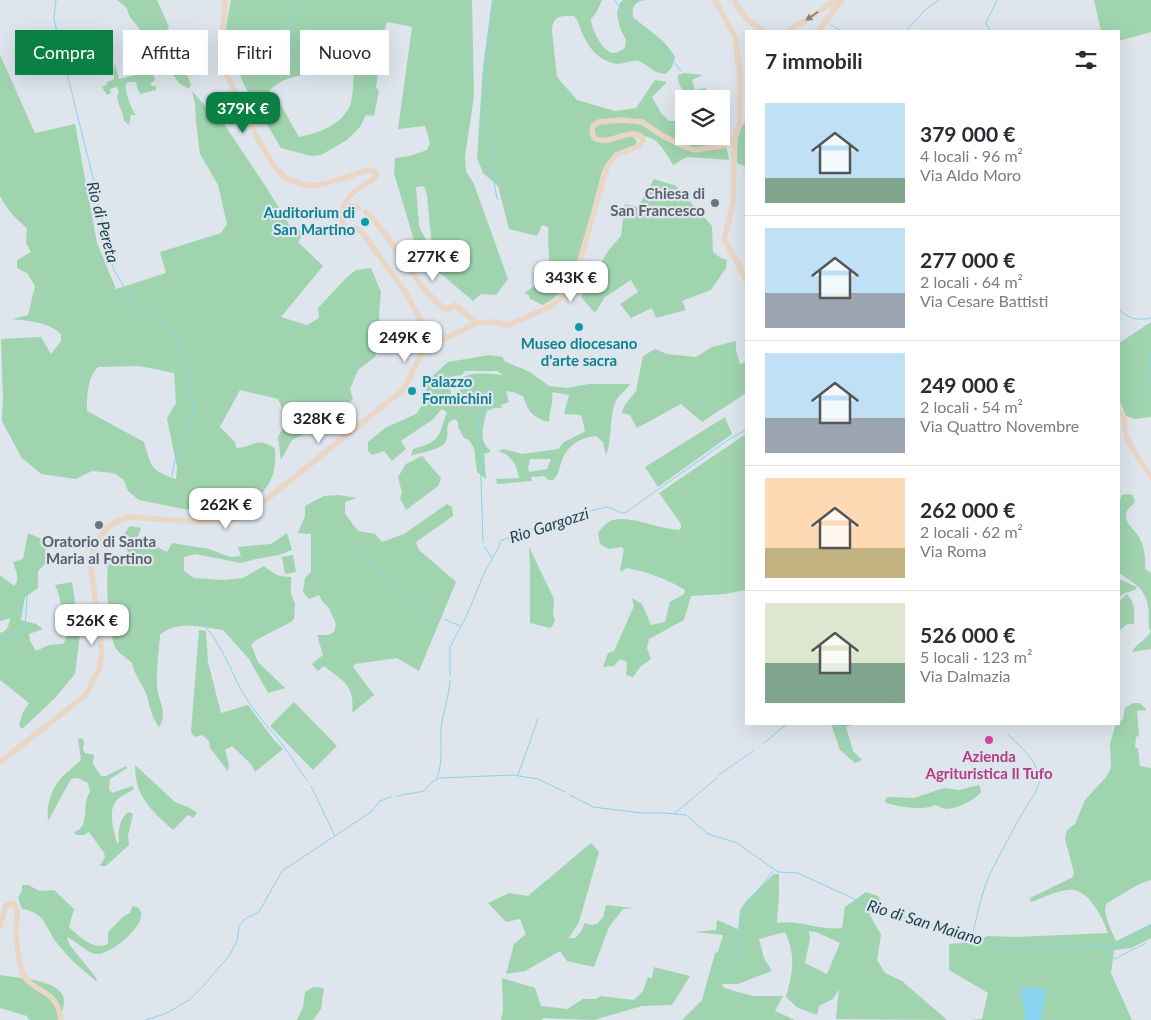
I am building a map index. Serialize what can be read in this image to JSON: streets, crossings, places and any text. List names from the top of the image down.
{
  "water": ["Rio di Pereta", "Rio Gargozzi", "Rio di San Maiano"],
  "places": [
    "Chiesa di San Francesco",
    "Auditorium di San Martino",
    "Museo diocesano d'arte sacra",
    "Palazzo Formichini",
    "Oratorio di Santa Maria al Fortino",
    "Azienda Agrituristica Il Tufo"
  ],
  "page": {
    "chip": [
      "Compra",
      "Affitta",
      "Filtri",
      "Nuovo"
    ],
    "heading": "7 immobili",
    "list": [
      {
        "name": "379 000 €",
        "note": "4 locali · 96 m² · Via Aldo Moro"
      },
      {
        "name": "277 000 €",
        "note": "2 locali · 64 m² · Via Cesare Battisti"
      },
      {
        "name": "249 000 €",
        "note": "2 locali · 54 m² · Via Quattro Novembre"
      },
      {
        "name": "262 000 €",
        "note": "2 locali · 62 m² · Via Roma"
      },
      {
        "name": "526 000 €",
        "note": "5 locali · 123 m² · Via Dalmazia"
      }
    ],
    "price": [
      "379K €",
      "277K €",
      "343K €",
      "249K €",
      "328K €",
      "262K €",
      "526K €"
    ]
  }
}
